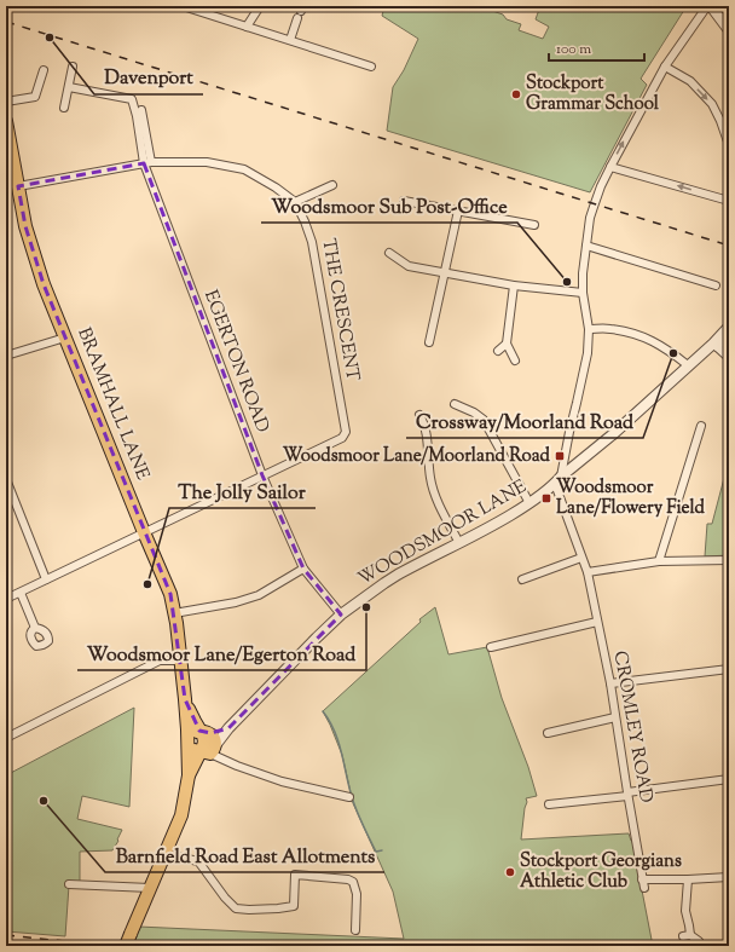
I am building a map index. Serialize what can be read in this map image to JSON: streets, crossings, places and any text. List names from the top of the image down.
{
  "streets": {
    "main road": ["BRAMHALL LANE"],
    "street": [
      "THE CRESCENT",
      "EGERTON ROAD",
      "WOODSMOOR LANE",
      "CROMLEY ROAD"
    ]
  },
  "crossings": [
    ["THE CRESCENT", "EGERTON ROAD"],
    ["THE CRESCENT", "BRAMHALL LANE"],
    ["EGERTON ROAD", "WOODSMOOR LANE"],
    ["BRAMHALL LANE", "WOODSMOOR LANE"],
    ["WOODSMOOR LANE", "CROMLEY ROAD"]
  ],
  "places": {
    "other": [
      "Davenport",
      "Stockport Grammar School",
      "Woodsmoor Sub Post-Office",
      "Crossway/Moorland Road",
      "The Jolly Sailor",
      "Woodsmoor Lane/Egerton Road",
      "Barnfield Road East Allotments",
      "Stockport Georgians Athletic Club"
    ],
    "transit": ["Woodsmoor Lane/Moorland Road", "Woodsmoor Lane/Flowery Field"]
  },
  "scale_bar": "100 m"
}
